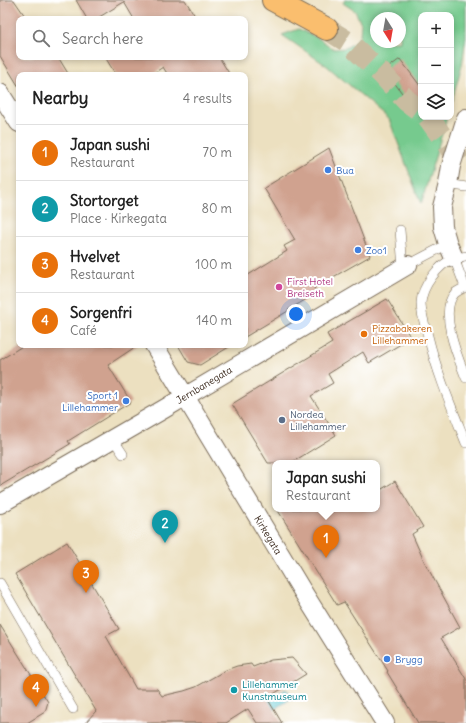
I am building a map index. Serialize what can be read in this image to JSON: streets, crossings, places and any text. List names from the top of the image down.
{
  "streets": {
    "street": ["Jernbanegata", "Kirkegata"]
  },
  "crossings": [
    ["Jernbanegata", "Kirkegata"]
  ],
  "places": [
    "Bua",
    "Zoo1",
    "First Hotel Breiseth",
    "Pizzabakeren Lillehammer",
    "Sport 1 Lillehammer",
    "Nordea Lillehammer",
    "Brygg",
    "Lillehammer Kunstmuseum"
  ],
  "north": "bottom",
  "page": {
    "map_buttons": ["+", "−"],
    "search": "Search here",
    "heading": ["Nearby", "4 results"],
    "list": [
      {
        "mark": "1",
        "name": "Japan sushi",
        "note": "Restaurant",
        "value": "70 m"
      },
      {
        "mark": "2",
        "name": "Stortorget",
        "note": "Place · Kirkegata",
        "value": "80 m"
      },
      {
        "mark": "3",
        "name": "Hvelvet",
        "note": "Restaurant",
        "value": "100 m"
      },
      {
        "mark": "4",
        "name": "Sorgenfri",
        "note": "Café",
        "value": "140 m"
      }
    ],
    "popup": ["Japan sushi", "Restaurant"],
    "pins": [
      "2",
      "1",
      "3",
      "4"
    ]
  }
}
